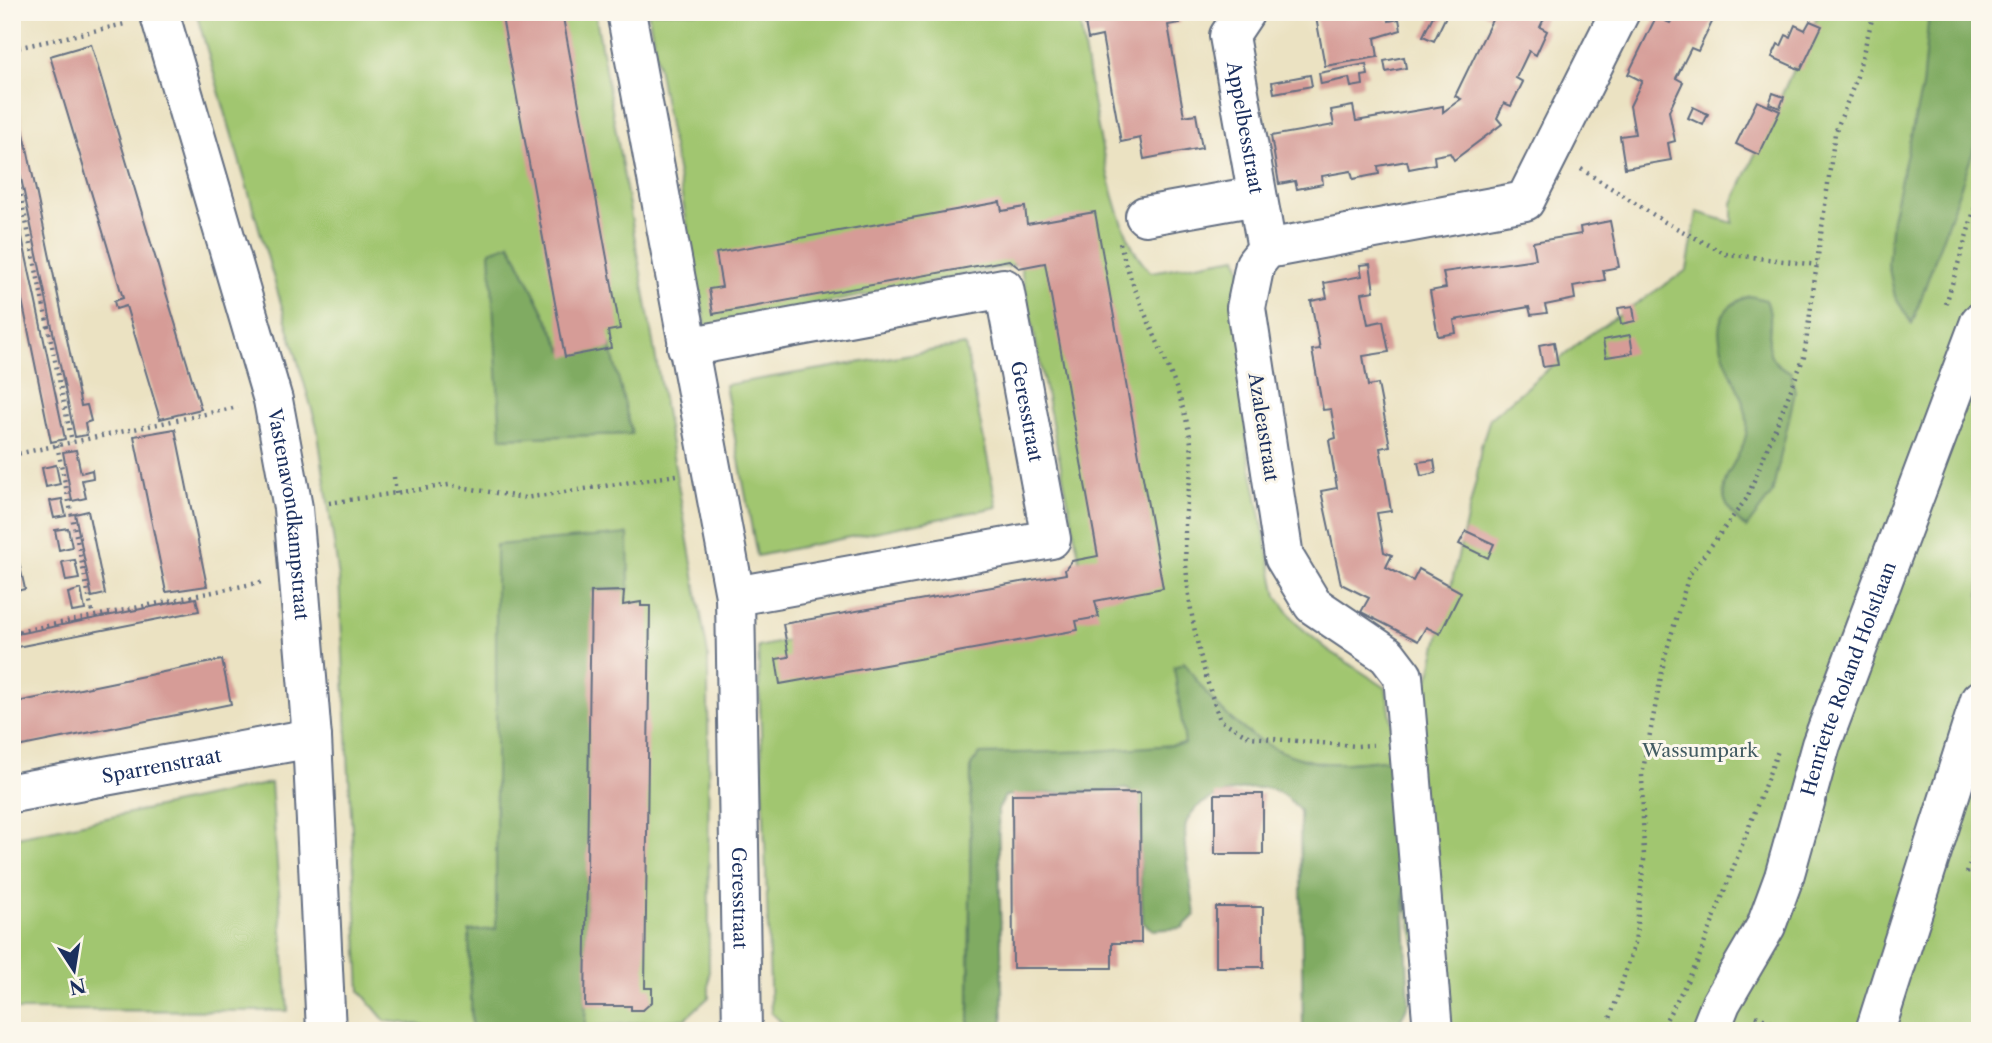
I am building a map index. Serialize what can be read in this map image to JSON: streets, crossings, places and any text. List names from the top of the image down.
{
  "streets": {
    "street": [
      "Appelbesstraat",
      "Geresstraat",
      "Azaleastraat",
      "Vastenavondkampstraat",
      "Henriette Roland Holstlaan",
      "Sparrenstraat"
    ]
  },
  "crossings": [
    ["Appelbesstraat", "Azaleastraat"],
    ["Vastenavondkampstraat", "Sparrenstraat"]
  ],
  "parks": ["Wassumpark"],
  "north": "bottom"
}
